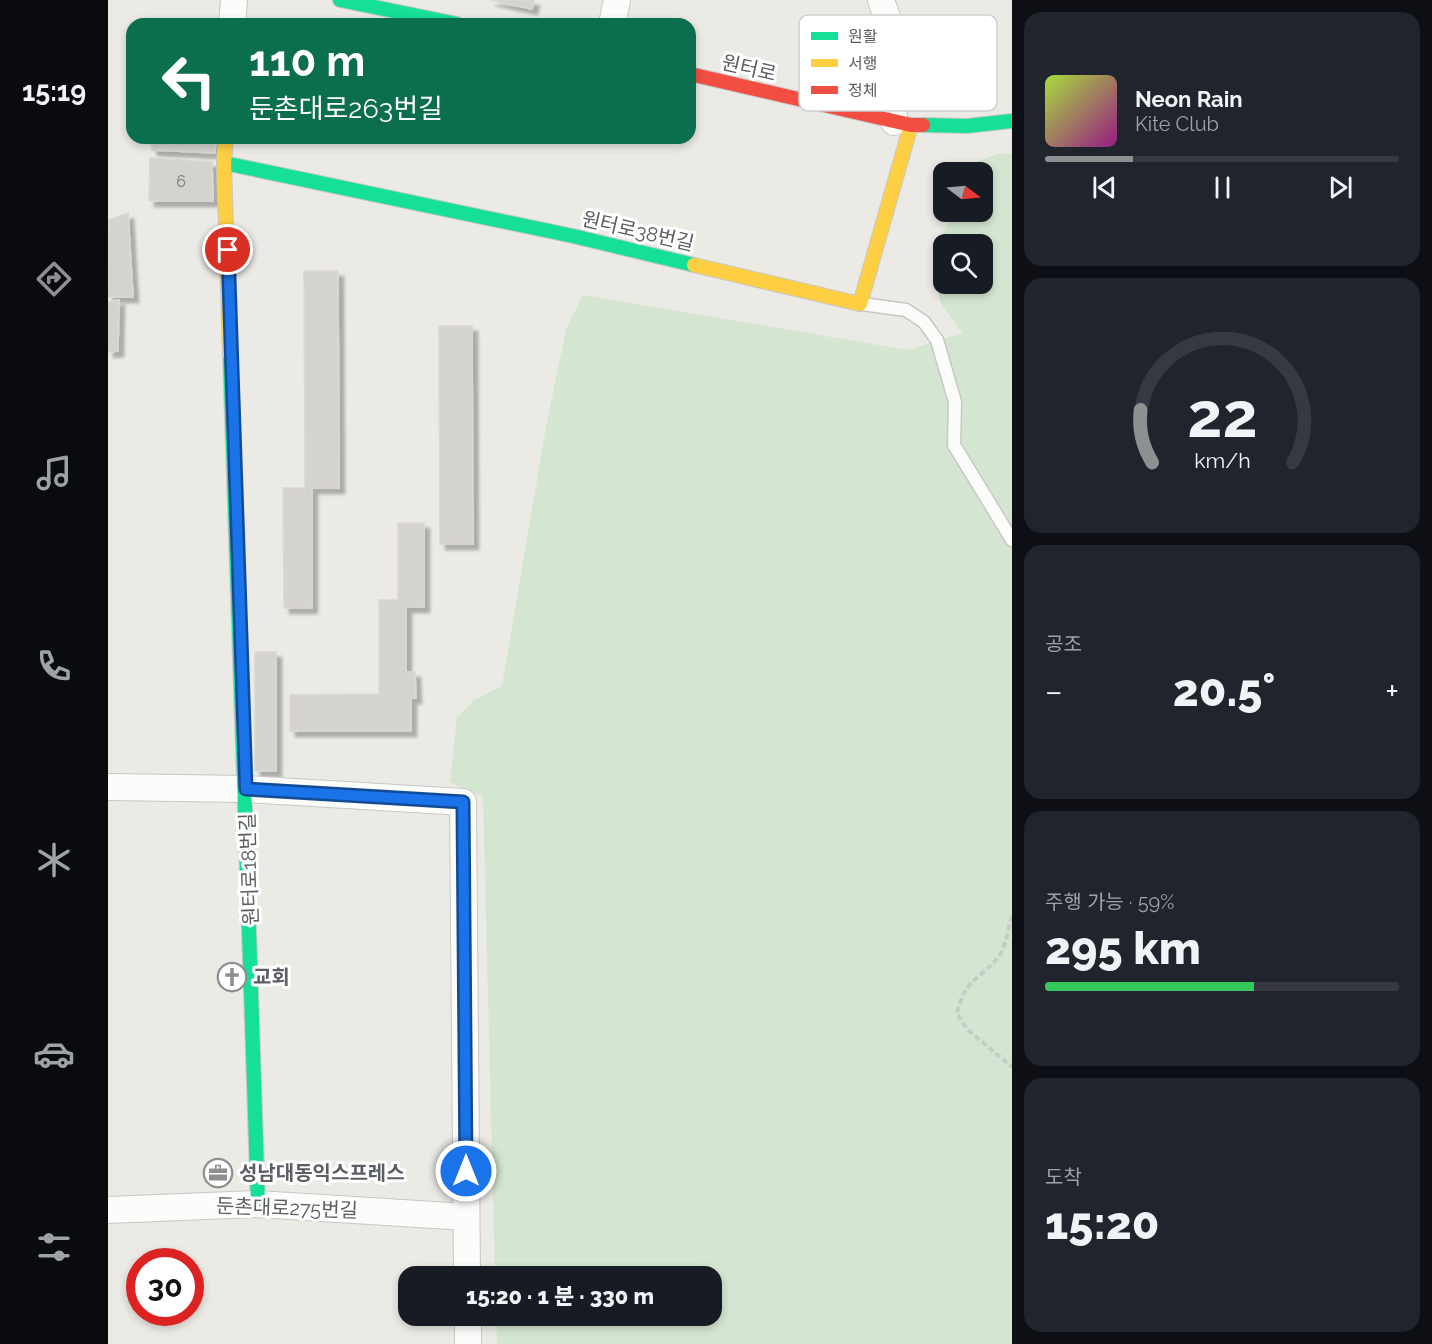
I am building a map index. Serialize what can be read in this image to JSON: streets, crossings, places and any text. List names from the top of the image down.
{
  "streets": {
    "street": [
      "원터로",
      "원터로38번길",
      "원터로18번길",
      "둔촌대로275번길"
    ]
  },
  "crossings": [
    ["원터로38번길", "원터로18번길"],
    ["원터로18번길", "둔촌대로275번길"]
  ],
  "places": {
    "church": ["교회"],
    "office": ["성남대동익스프레스"]
  },
  "house_numbers": ["6"],
  "legend": ["원활", "서행", "정체"],
  "north": "right",
  "page": {
    "tabs": "15:19",
    "turn": ["110 m", "둔촌대로263번길"],
    "song": ["Neon Rain", "Kite Club"],
    "tile": [
      "공조",
      ["주행 가능 · 59%", "295 km"],
      ["도착", "15:20"]
    ],
    "heat": ["−", "20.5°", "+"],
    "limit": "30",
    "trip": "15:20 · 1 분 · 330 m",
    "gauge": ["22", "km/h"]
  }
}
